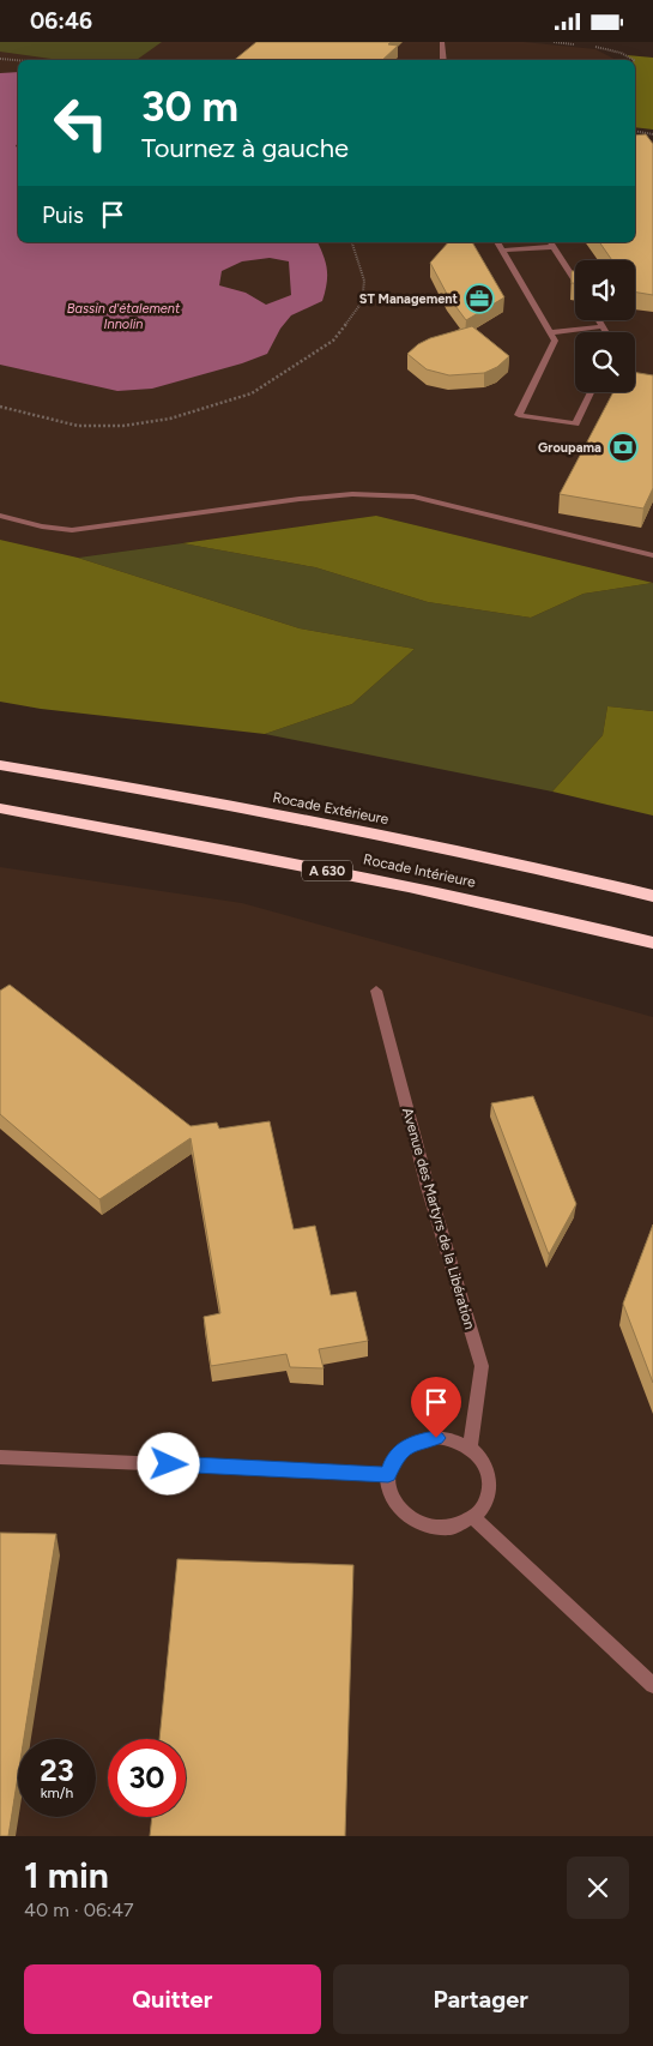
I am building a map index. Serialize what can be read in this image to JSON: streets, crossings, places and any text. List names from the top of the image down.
{
  "streets": {
    "highway": ["Rocade Extérieure", "A 630", "Rocade Intérieure"],
    "street": ["Avenue des Martyrs de la Libération"]
  },
  "water": ["Bassin d'étalement Innolin"],
  "places": {
    "office": ["ST Management"],
    "bank": ["Groupama"]
  },
  "page": {
    "status": "06:46",
    "turn": ["30 m", "Tournez à gauche"],
    "then": "Puis",
    "speed": "23 km/h",
    "limit": "30",
    "heading": ["1 min", "40 m · 06:47"],
    "buttons": ["Quitter", "Partager"]
  }
}
